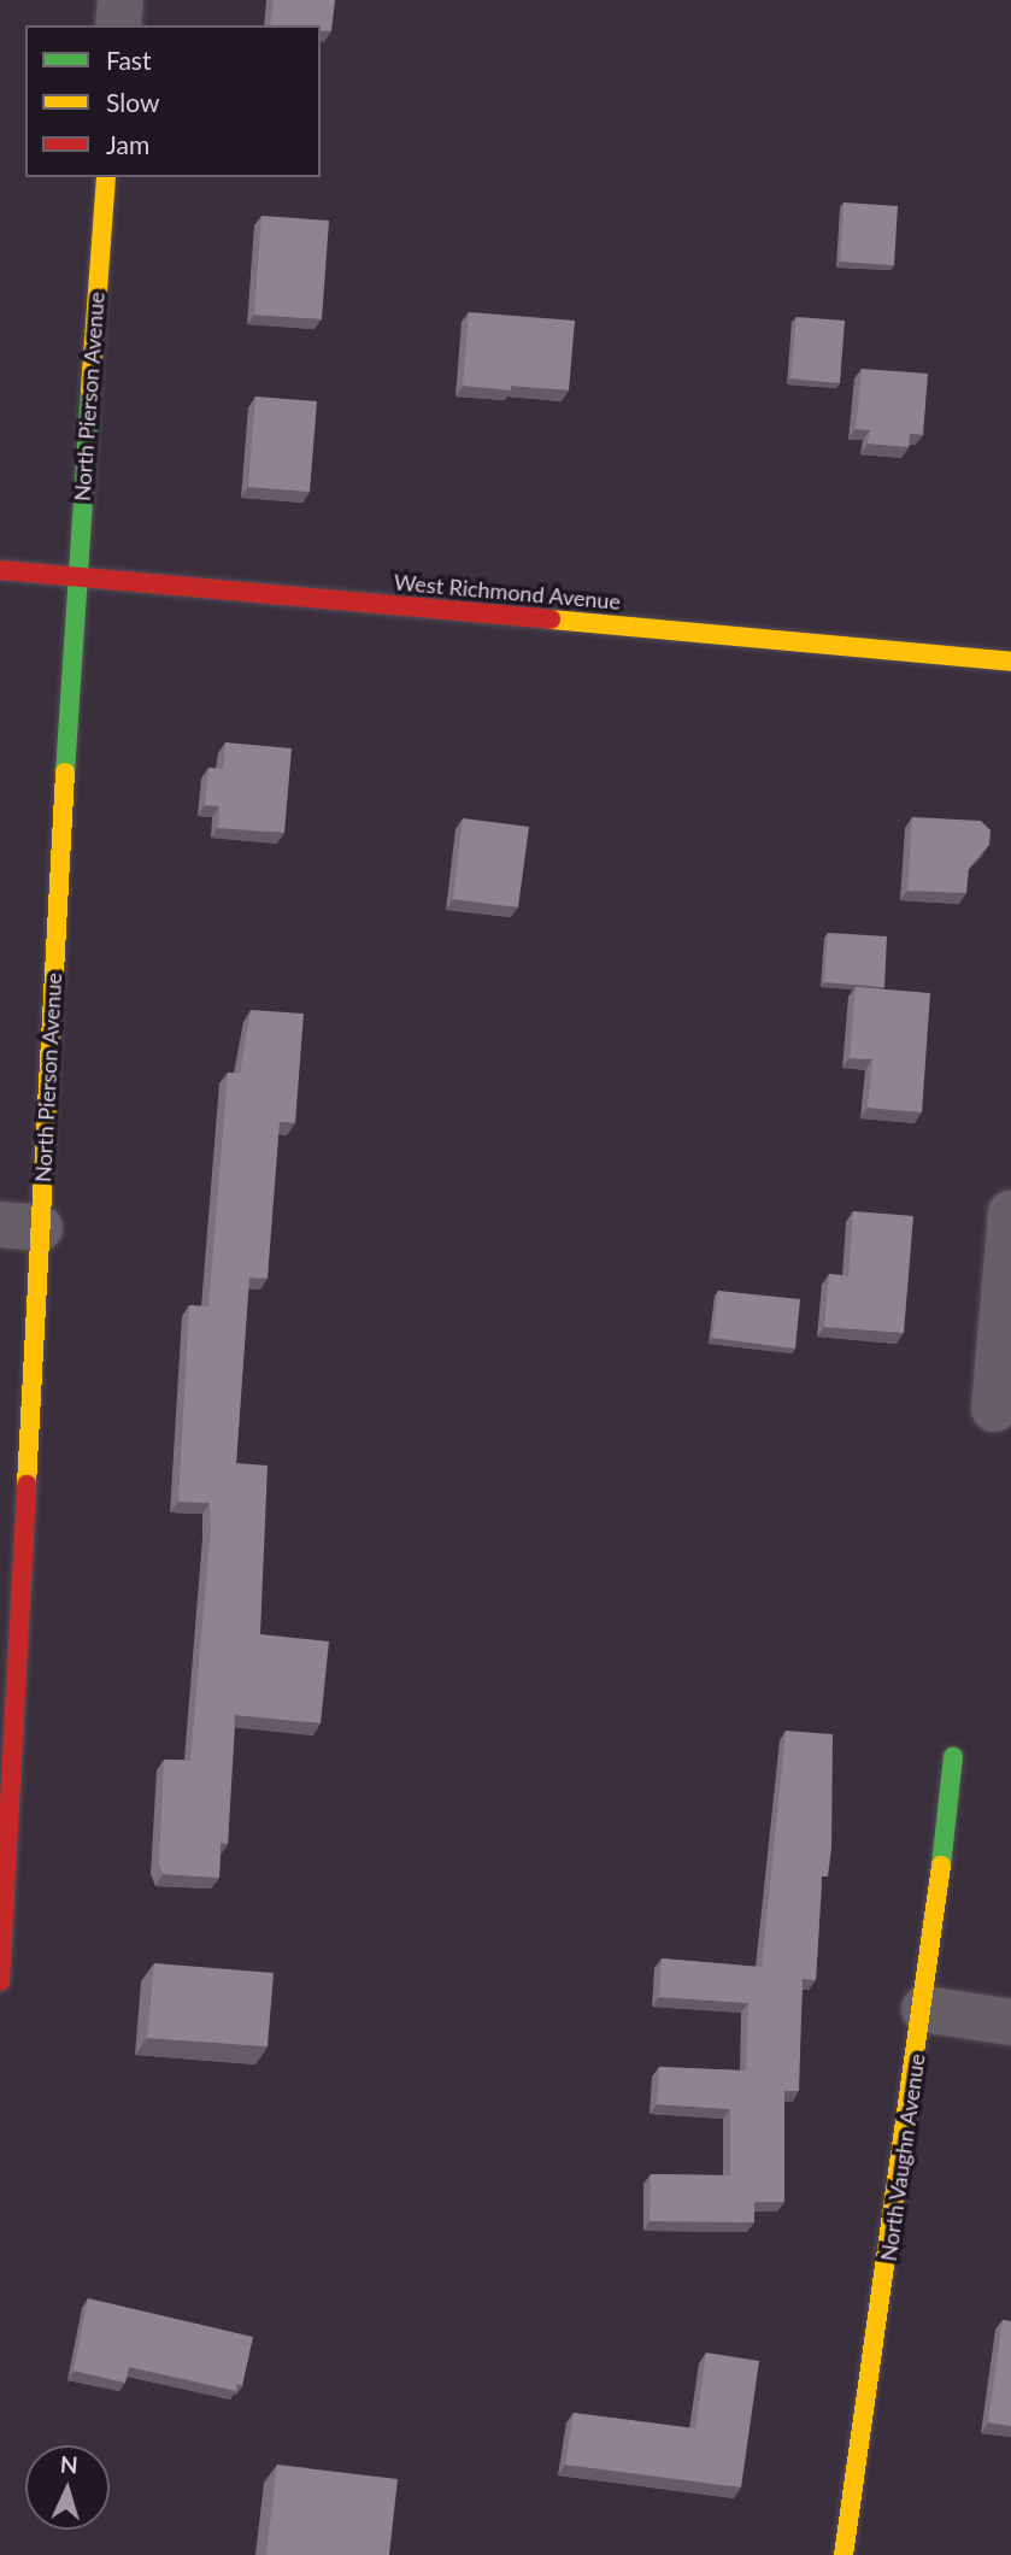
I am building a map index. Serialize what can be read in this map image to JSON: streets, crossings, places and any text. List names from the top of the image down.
{
  "streets": {
    "street": ["North Pierson Avenue", "West Richmond Avenue", "North Vaughn Avenue"]
  },
  "crossings": [
    ["North Pierson Avenue", "West Richmond Avenue"]
  ],
  "legend": ["Fast", "Slow", "Jam"],
  "north": "top"
}
